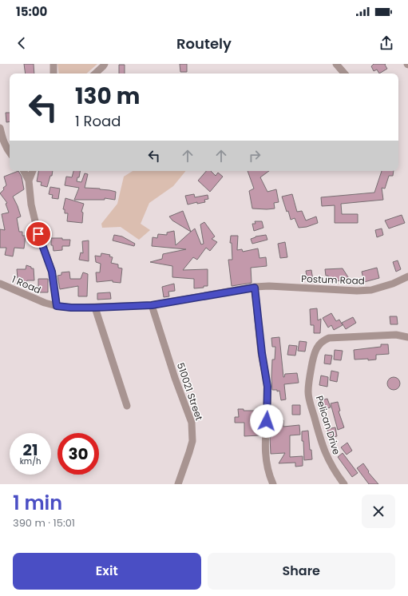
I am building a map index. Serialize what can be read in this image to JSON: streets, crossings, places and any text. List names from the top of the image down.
{
  "streets": {
    "street": [
      "Postum Road",
      "1 Road",
      "510021 Street",
      "Pelican Drive"
    ]
  },
  "crossings": [
    ["Postum Road", "1 Road"],
    ["1 Road", "510021 Street"]
  ],
  "page": {
    "status": "15:00",
    "header": "Routely",
    "turn": ["130 m", "1 Road"],
    "speed": "21 km/h",
    "limit": "30",
    "heading": ["1 min", "390 m · 15:01"],
    "buttons": ["Exit", "Share"]
  }
}
